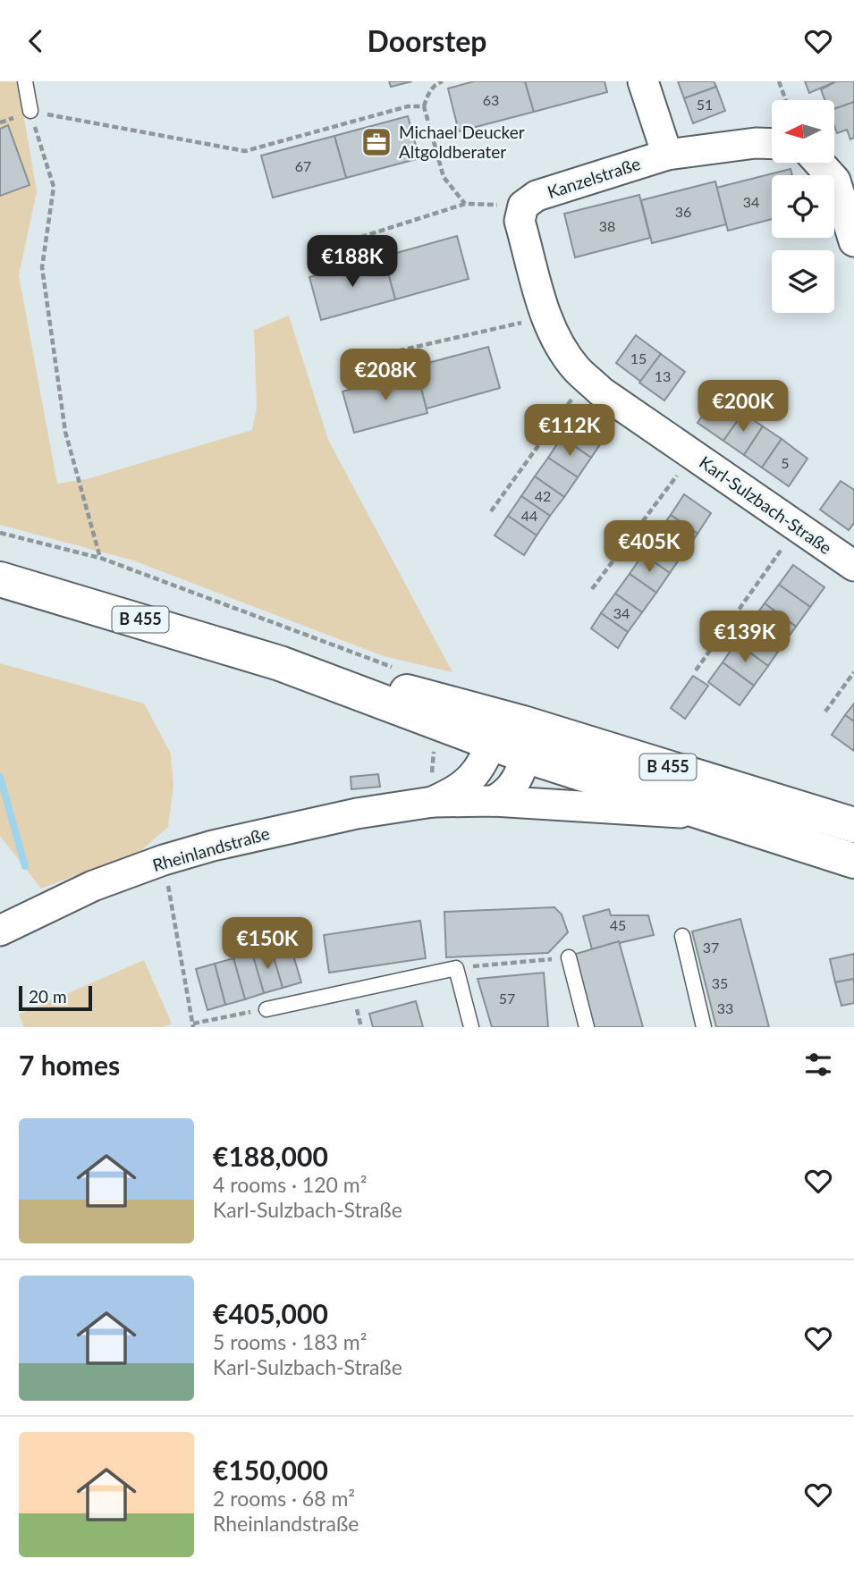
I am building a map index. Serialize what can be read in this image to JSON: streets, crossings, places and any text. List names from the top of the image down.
{
  "streets": {
    "main road": ["B 455"],
    "street": ["Kanzelstraße", "Karl-Sulzbach-Straße", "Rheinlandstraße"]
  },
  "crossings": [
    ["Kanzelstraße", "Karl-Sulzbach-Straße"],
    ["B 455", "Rheinlandstraße"]
  ],
  "places": {
    "office": ["Michael Deucker Altgoldberater"]
  },
  "house_numbers": [
    "63",
    "51",
    "67",
    "34",
    "36",
    "38",
    "15",
    "13",
    "5",
    "42",
    "44",
    "34",
    "45",
    "37",
    "35",
    "57",
    "33"
  ],
  "scale_bar": "20 m",
  "north": "left",
  "page": {
    "header": "Doorstep",
    "price": [
      "€188K",
      "€208K",
      "€200K",
      "€112K",
      "€405K",
      "€139K",
      "€150K"
    ],
    "scale": "20 m",
    "heading": "7 homes",
    "list": [
      {
        "name": "€188,000",
        "note": "4 rooms · 120 m² · Karl-Sulzbach-Straße"
      },
      {
        "name": "€405,000",
        "note": "5 rooms · 183 m² · Karl-Sulzbach-Straße"
      },
      {
        "name": "€150,000",
        "note": "2 rooms · 68 m² · Rheinlandstraße"
      }
    ]
  }
}
